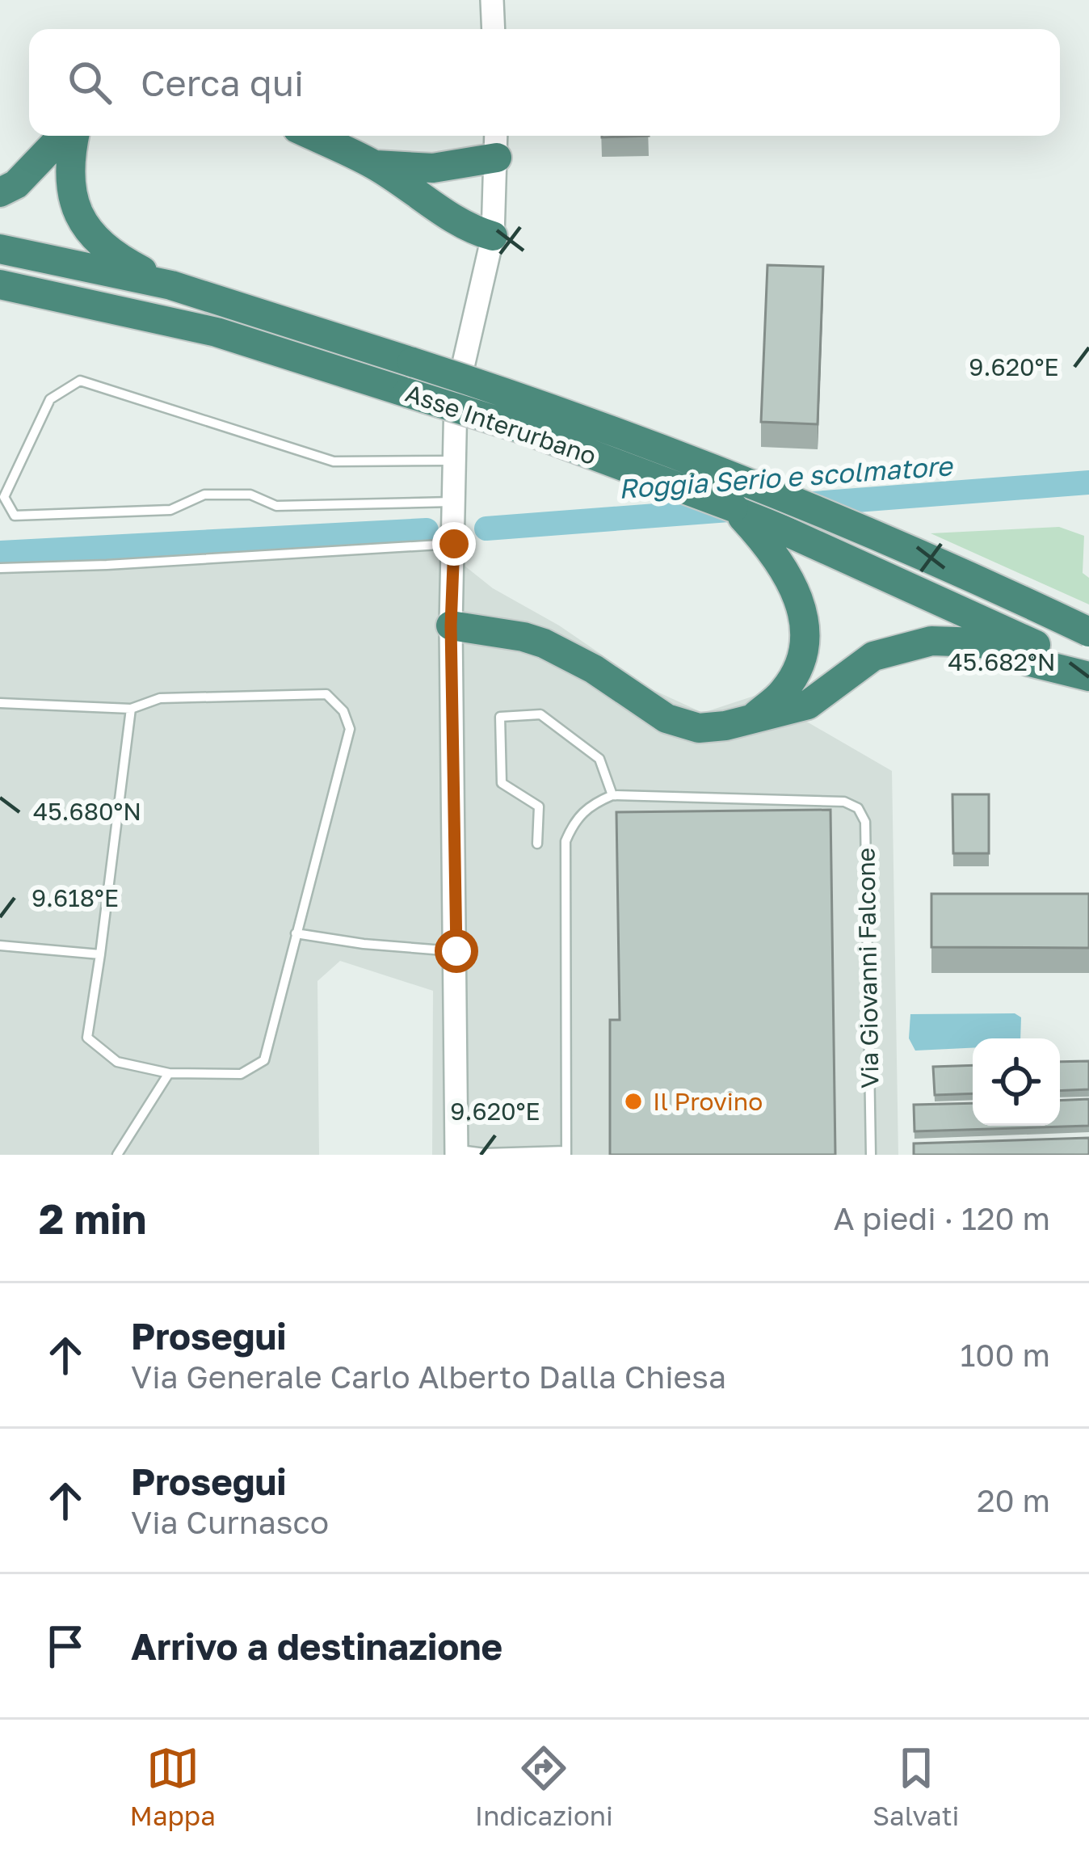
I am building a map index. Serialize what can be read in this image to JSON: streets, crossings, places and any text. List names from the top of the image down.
{
  "streets": {
    "highway": ["Asse Interurbano"],
    "lane": ["Via Giovanni Falcone"]
  },
  "water": ["Roggia Serio e scolmatore"],
  "places": ["Il Provino"],
  "page": {
    "search": "Cerca qui",
    "heading": ["2 min", "A piedi · 120 m"],
    "list": [
      ["Prosegui", "Via Generale Carlo Alberto Dalla Chiesa", "100 m"],
      ["Prosegui", "Via Curnasco", "20 m"],
      "Arrivo a destinazione"
    ],
    "nav": ["Mappa", "Indicazioni", "Salvati"]
  },
  "coordinates": [
    "9.620°E",
    "45.682°N",
    "45.680°N",
    "9.618°E"
  ]
}
